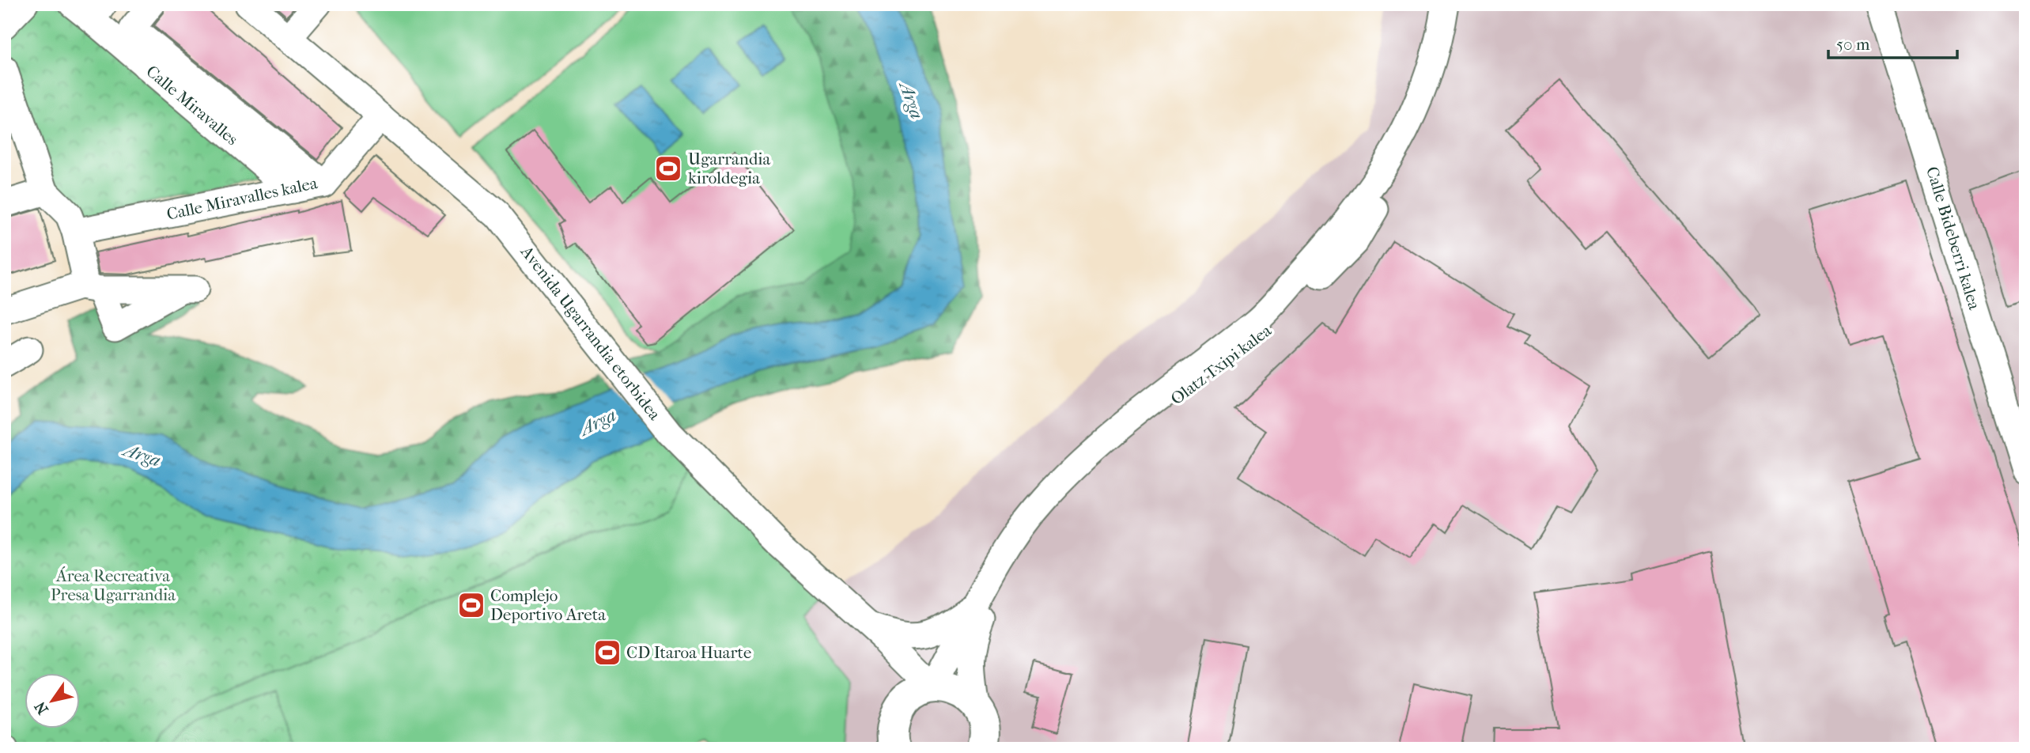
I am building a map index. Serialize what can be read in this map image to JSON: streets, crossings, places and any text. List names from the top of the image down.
{
  "streets": {
    "street": [
      "Calle Miravalles",
      "Calle Miravalles kalea",
      "Calle Bideberri kalea",
      "Avenida Ugarrandia etorbidea",
      "Olatz Txipi kalea"
    ]
  },
  "crossings": [
    ["Calle Miravalles", "Calle Miravalles kalea"],
    ["Calle Miravalles kalea", "Avenida Ugarrandia etorbidea"],
    ["Avenida Ugarrandia etorbidea", "Olatz Txipi kalea"]
  ],
  "water": ["Arga"],
  "parks": ["Área Recreativa Presa Ugarrandia"],
  "places": {
    "sports": ["Ugarrandia kiroldegia", "Complejo Deportivo Areta", "CD Itaroa Huarte"]
  },
  "scale_bar": "50 m",
  "north": "bottom left"
}
